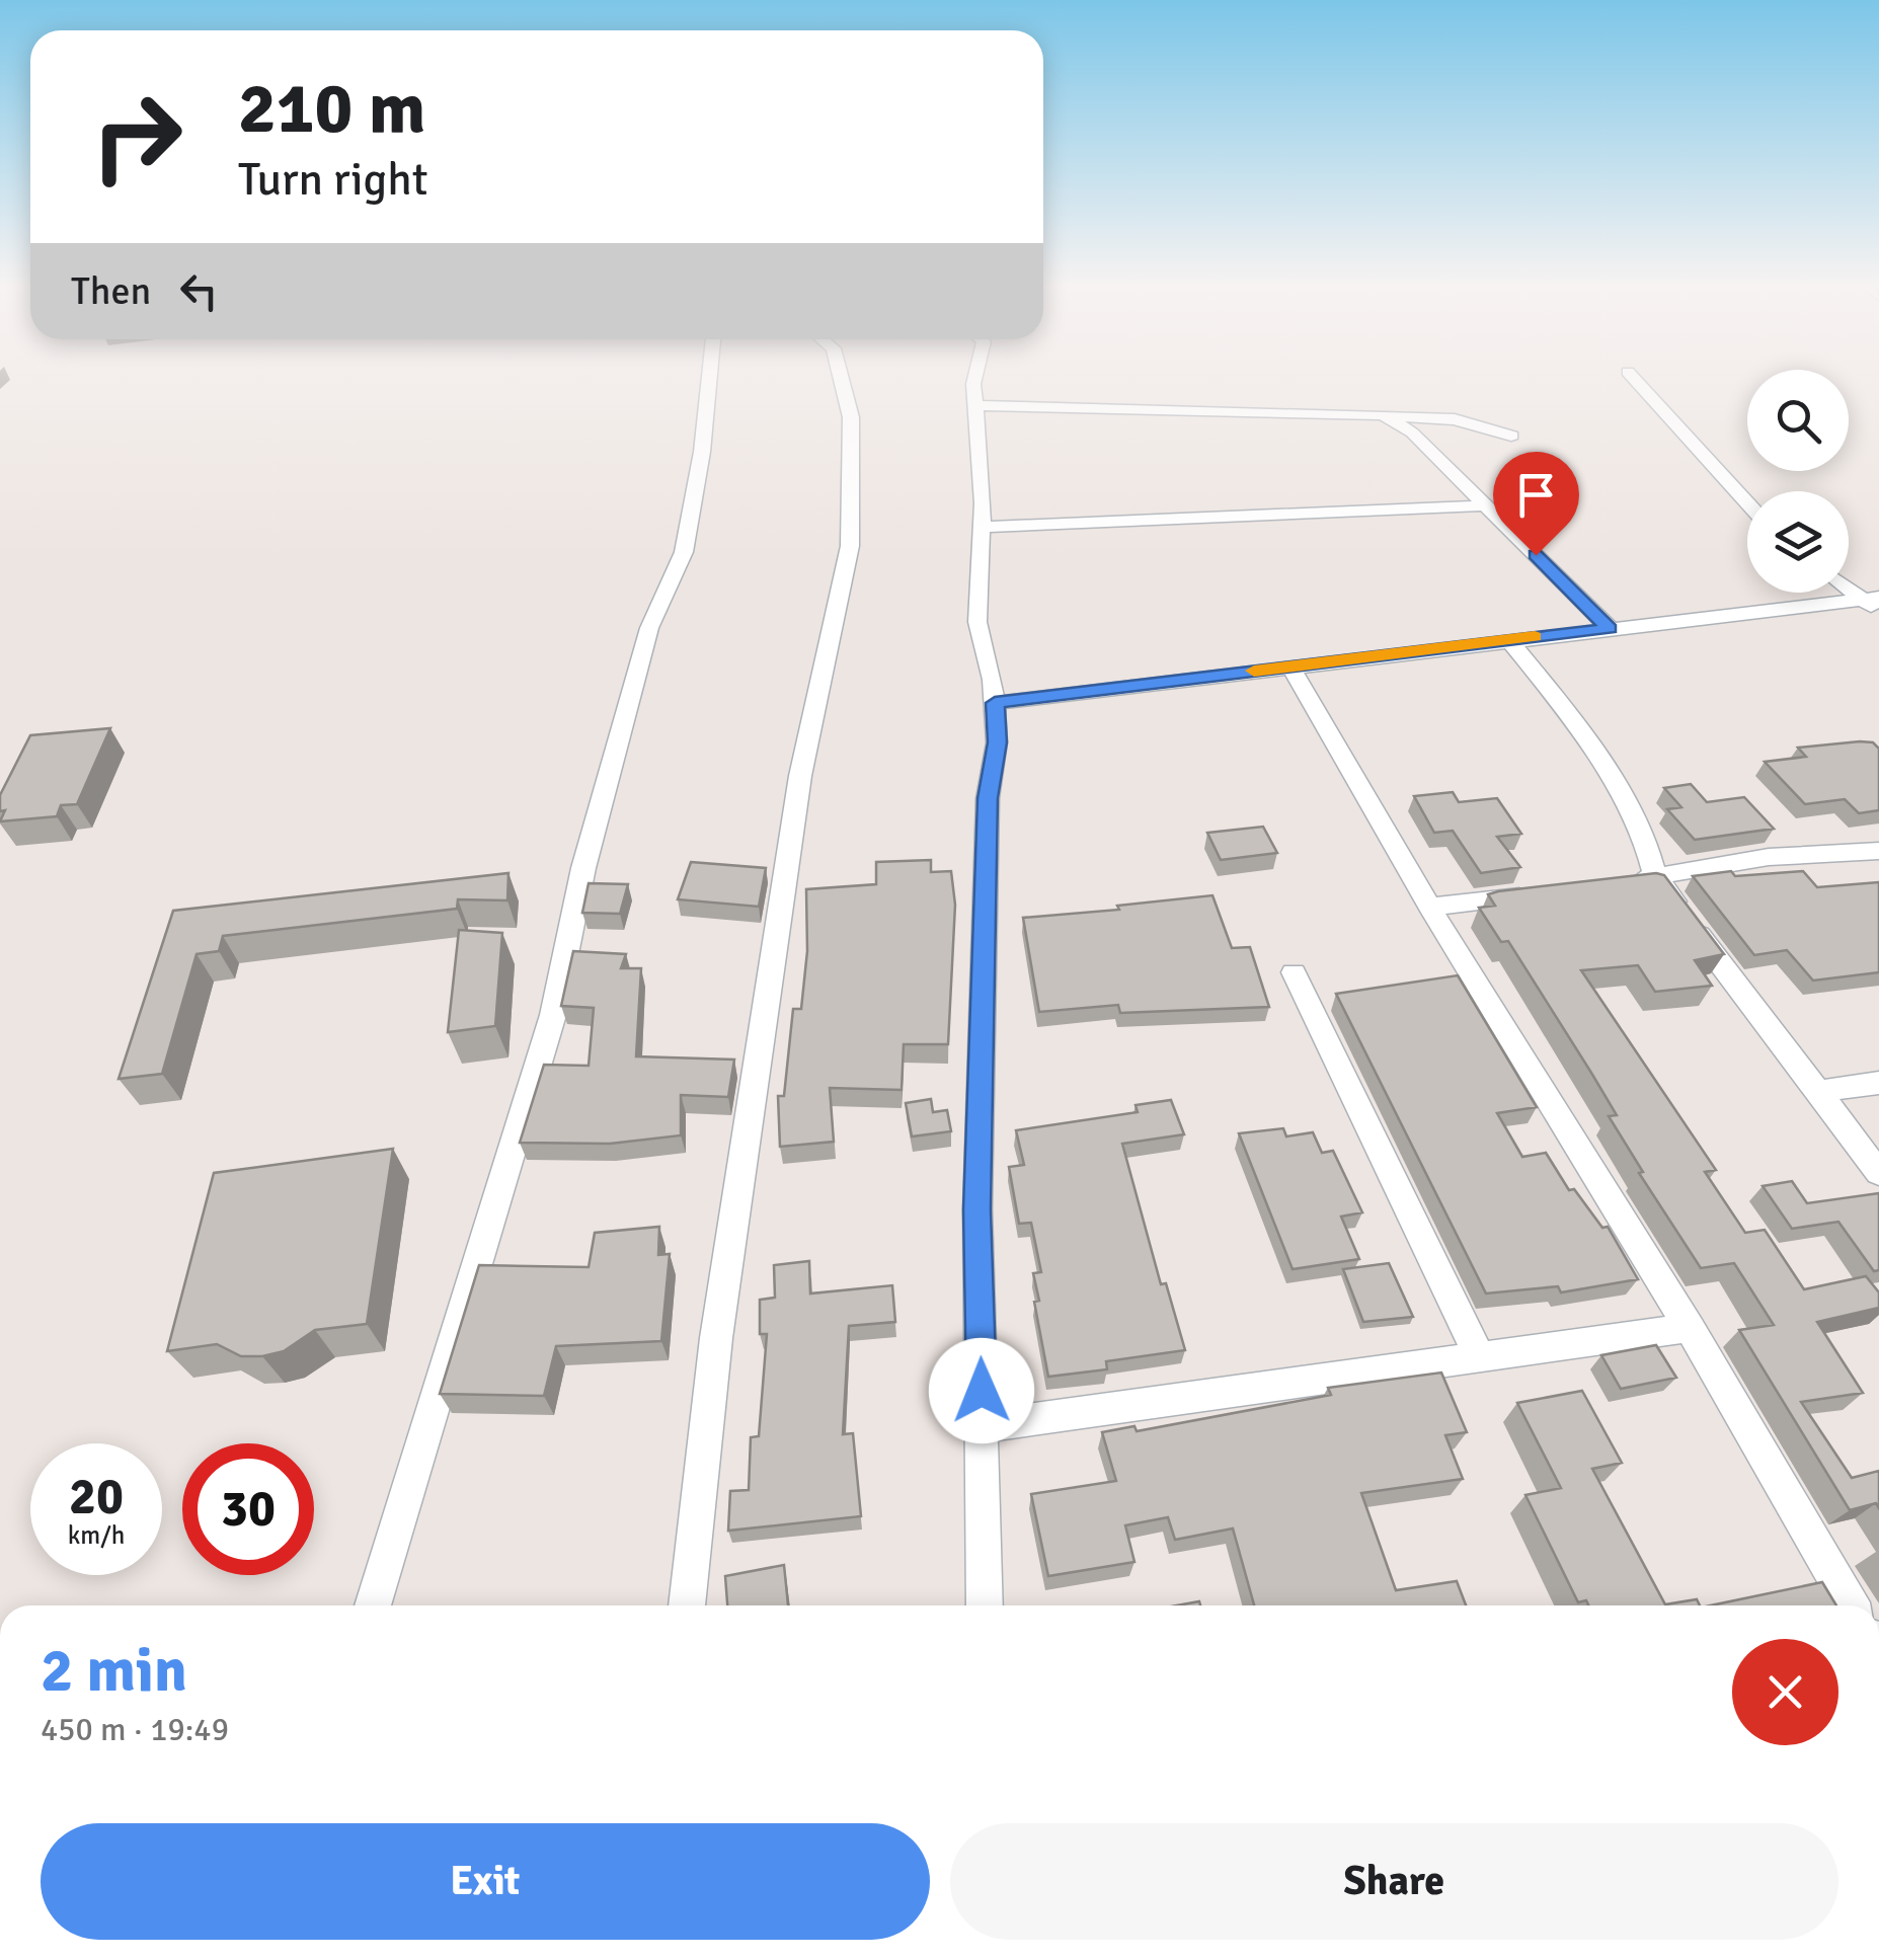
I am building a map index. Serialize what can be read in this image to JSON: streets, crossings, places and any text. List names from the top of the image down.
{
  "page": {
    "turn": ["210 m", "Turn right"],
    "then": "Then",
    "speed": "20 km/h",
    "limit": "30",
    "heading": ["2 min", "450 m · 19:49"],
    "buttons": ["Exit", "Share"]
  }
}
